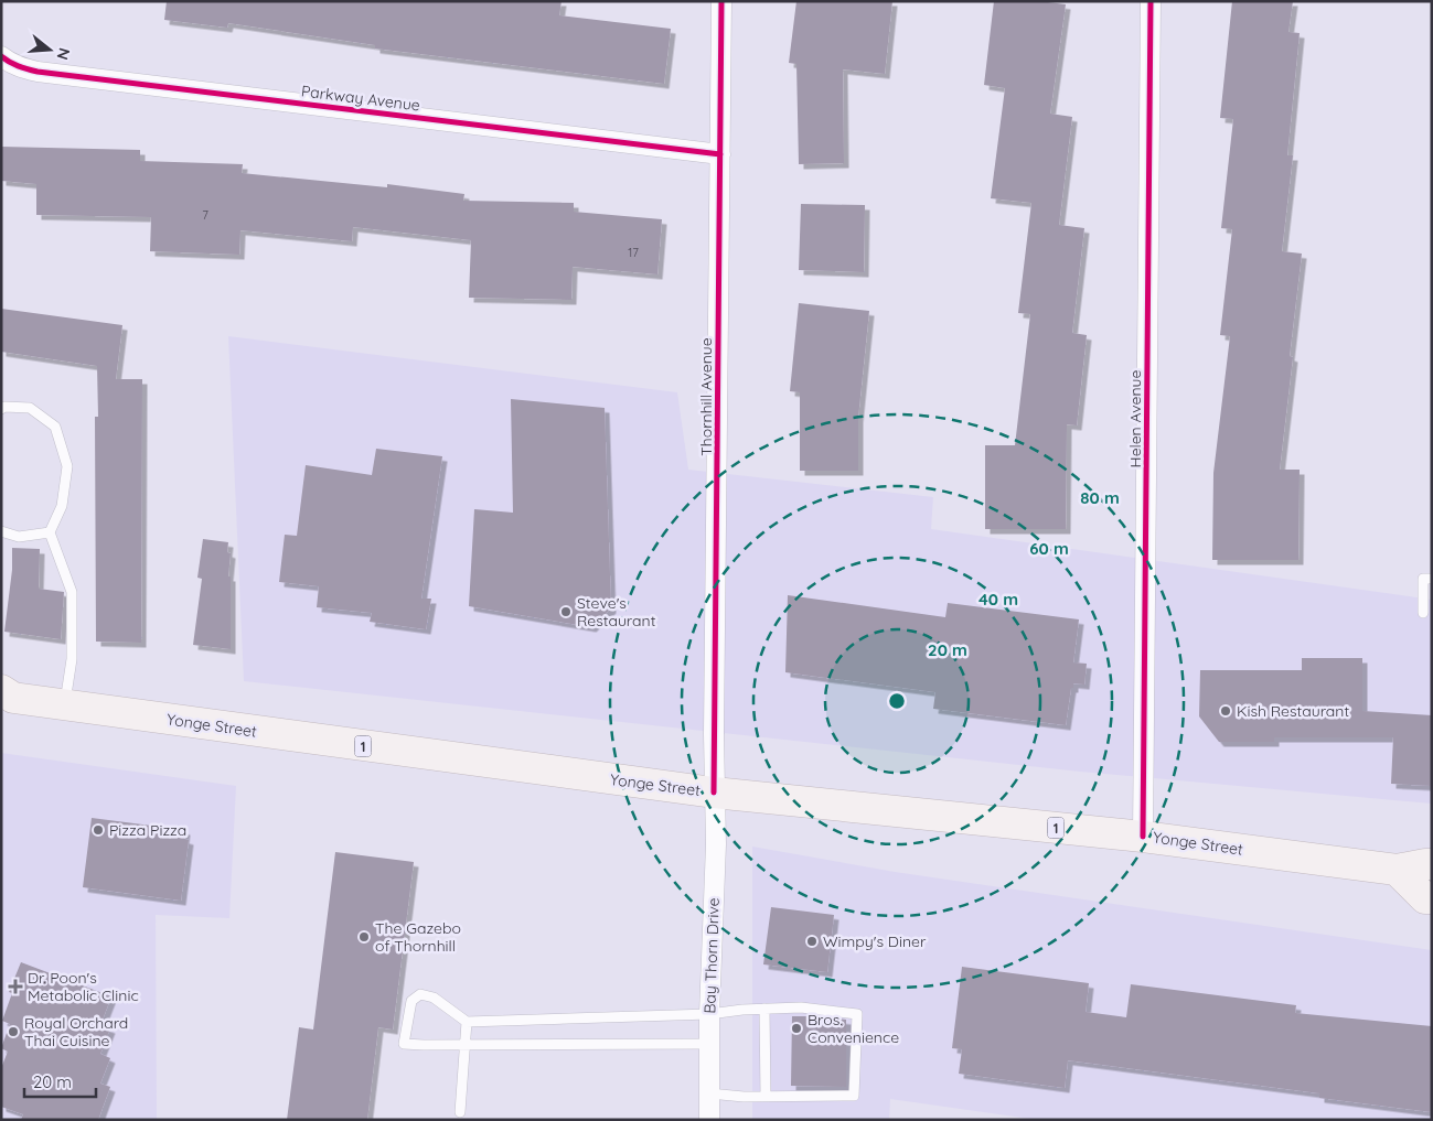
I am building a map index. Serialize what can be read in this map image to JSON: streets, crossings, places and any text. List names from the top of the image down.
{
  "streets": {
    "main road": ["Yonge Street", "1"],
    "street": [
      "Parkway Avenue",
      "Thornhill Avenue",
      "Helen Avenue",
      "Bay Thorn Drive"
    ]
  },
  "crossings": [
    ["Parkway Avenue", "Thornhill Avenue"],
    ["Thornhill Avenue", "Yonge Street"],
    ["Thornhill Avenue", "Bay Thorn Drive"],
    ["Helen Avenue", "Yonge Street"],
    ["Yonge Street", "Bay Thorn Drive"]
  ],
  "places": {
    "other": [
      "Steve's Restaurant",
      "Kish Restaurant",
      "Pizza Pizza",
      "The Gazebo of Thornhill",
      "Wimpy's Diner",
      "Bros. Convenience",
      "Royal Orchard Thai Cuisine"
    ],
    "health": ["Dr. Poon's Metabolic Clinic"]
  },
  "house_numbers": ["7", "17"],
  "scale_bar": "20 m",
  "north": "right",
  "rings": [
    "80 m",
    "60 m",
    "40 m",
    "20 m"
  ]
}
